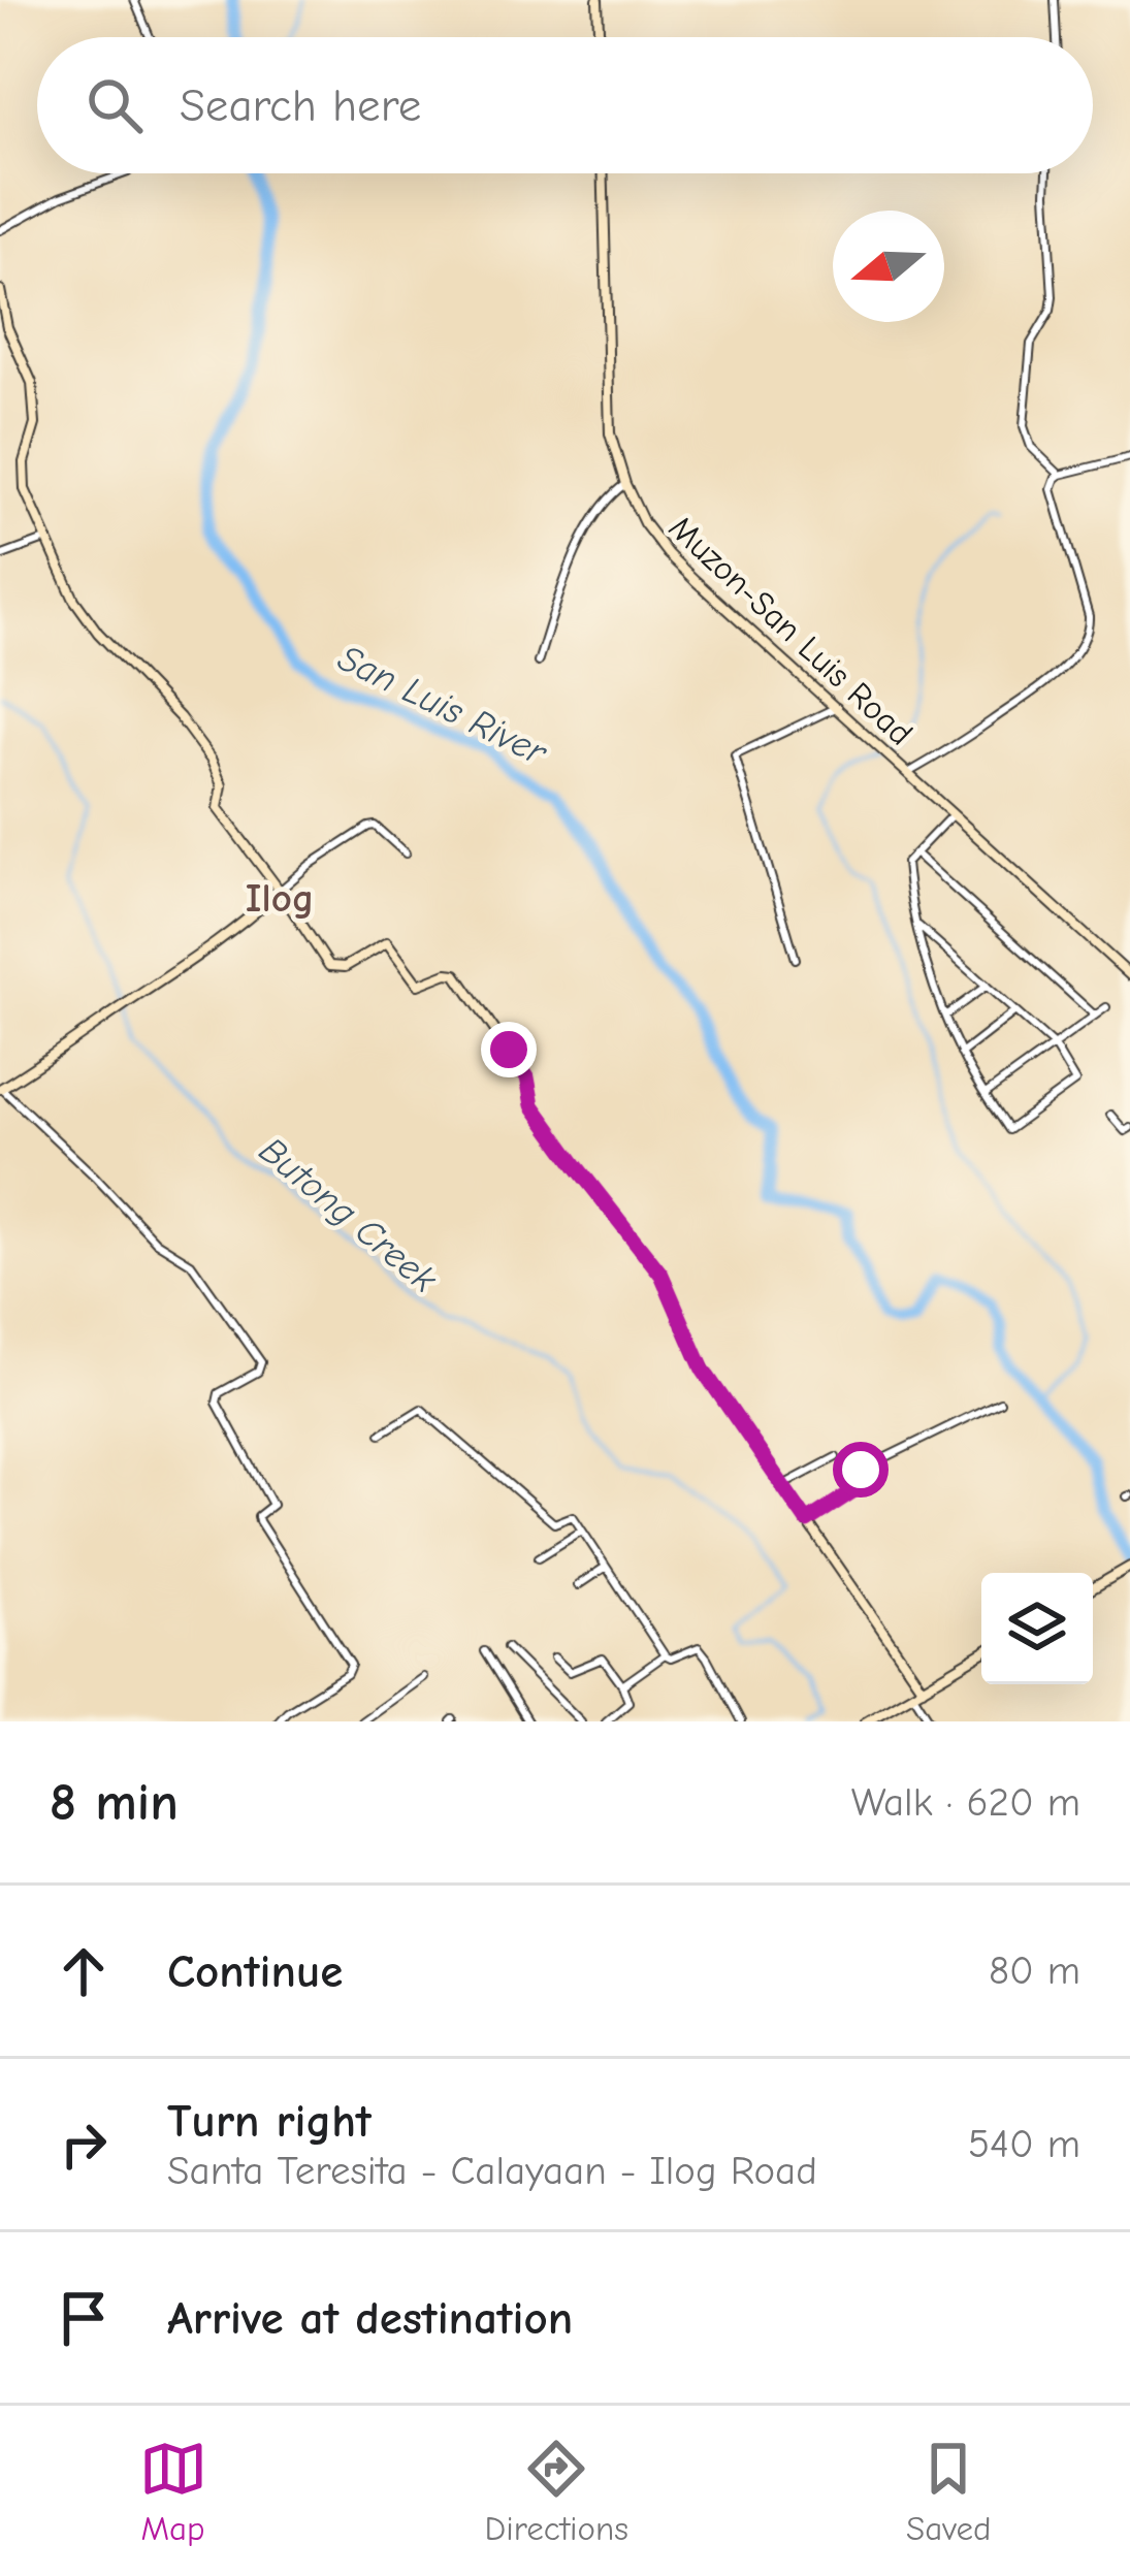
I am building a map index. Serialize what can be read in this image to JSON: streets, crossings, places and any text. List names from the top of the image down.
{
  "streets": {
    "street": ["Muzon-San Luis Road"]
  },
  "districts": ["Ilog"],
  "water": ["San Luis River", "Butong Creek"],
  "north": "left",
  "page": {
    "search": "Search here",
    "heading": ["8 min", "Walk · 620 m"],
    "list": [
      ["Continue", "80 m"],
      ["Turn right", "Santa Teresita - Calayaan - Ilog Road", "540 m"],
      "Arrive at destination"
    ],
    "nav": ["Map", "Directions", "Saved"]
  }
}
